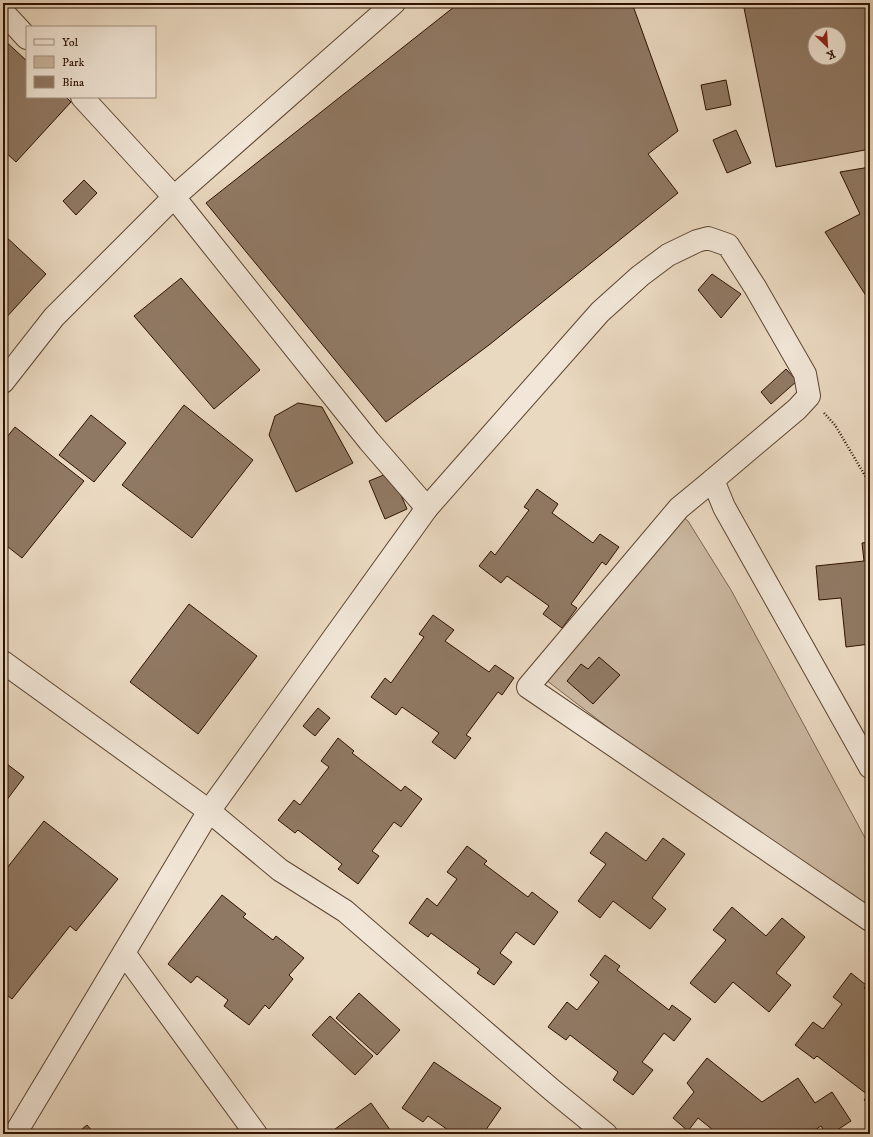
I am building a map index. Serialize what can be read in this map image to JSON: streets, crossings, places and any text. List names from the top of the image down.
{
  "legend": ["Yol", "Park", "Bina"],
  "north": "bottom right"
}
